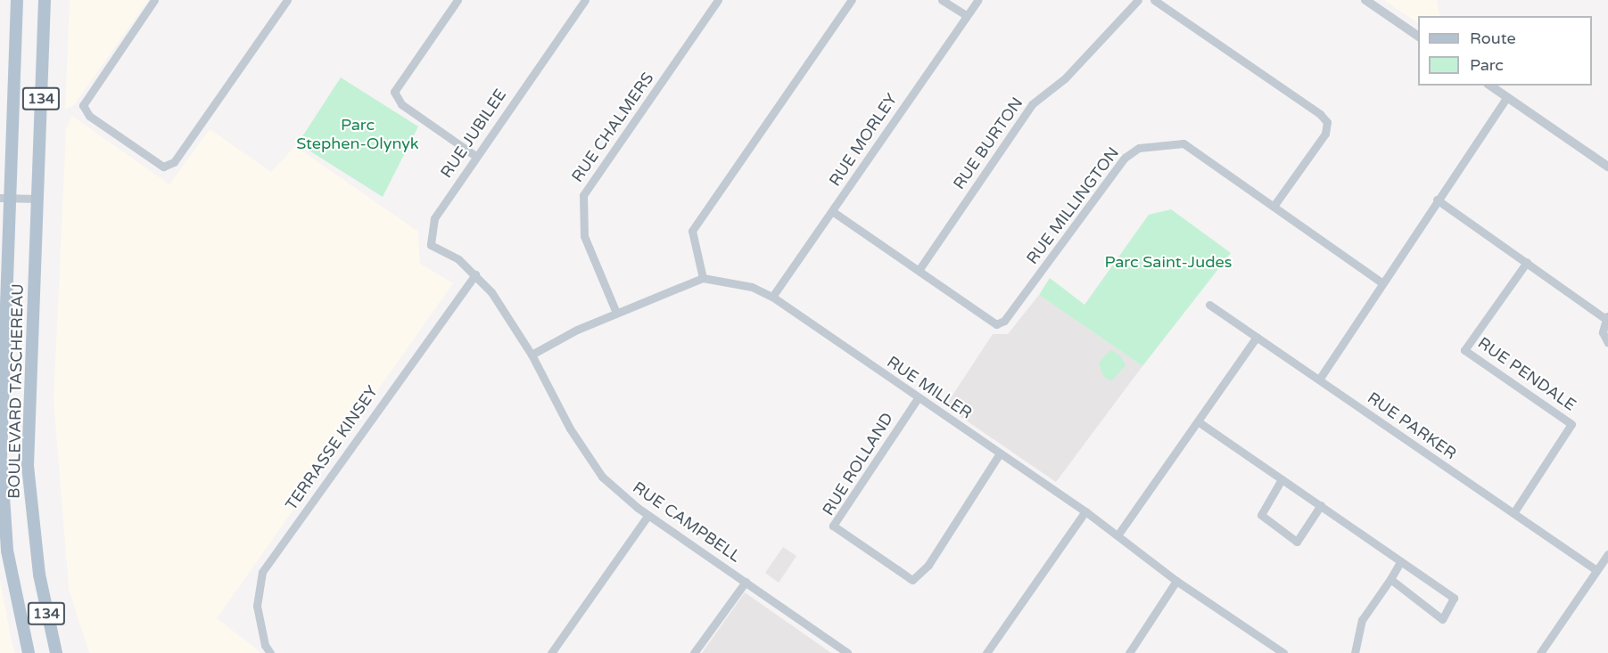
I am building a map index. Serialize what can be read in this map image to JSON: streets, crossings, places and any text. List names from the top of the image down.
{
  "streets": {
    "main road": ["134", "BOULEVARD TASCHEREAU"],
    "street": [
      "RUE CHALMERS",
      "RUE JUBILEE",
      "RUE MORLEY",
      "RUE BURTON",
      "RUE MILLINGTON",
      "RUE PENDALE",
      "RUE MILLER",
      "RUE PARKER",
      "TERRASSE KINSEY",
      "RUE ROLLAND",
      "RUE CAMPBELL"
    ]
  },
  "crossings": [
    ["RUE JUBILEE", "TERRASSE KINSEY"],
    ["RUE JUBILEE", "RUE CAMPBELL"],
    ["RUE MORLEY", "RUE MILLINGTON"],
    ["RUE MORLEY", "RUE MILLER"],
    ["RUE BURTON", "RUE MILLINGTON"],
    ["RUE PENDALE", "RUE PARKER"],
    ["RUE MILLER", "RUE ROLLAND"],
    ["TERRASSE KINSEY", "RUE CAMPBELL"]
  ],
  "parks": ["Parc Stephen-Olynyk", "Parc Saint-Judes"],
  "legend": ["Route", "Parc"]
}
